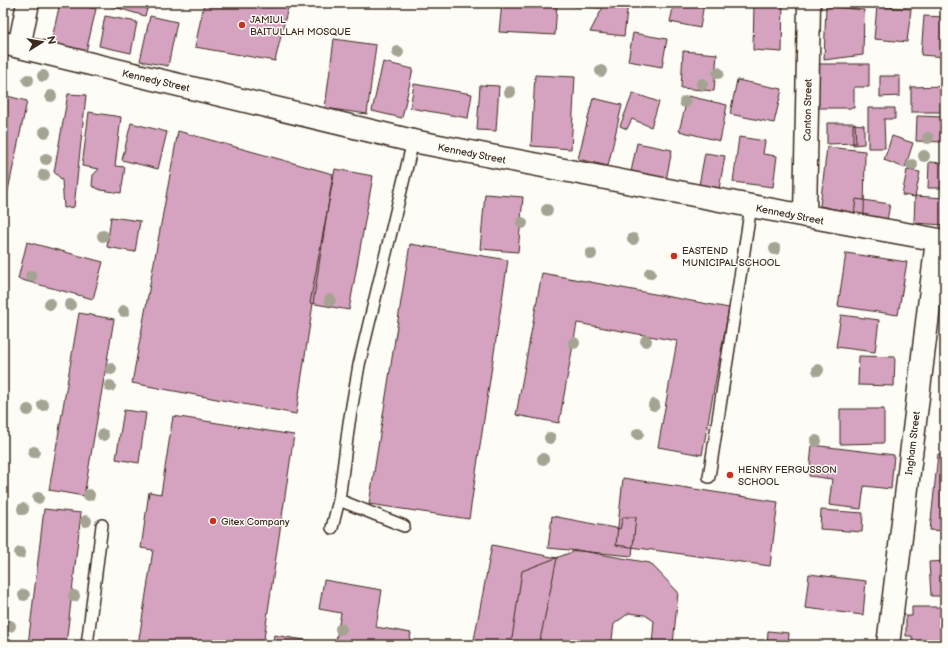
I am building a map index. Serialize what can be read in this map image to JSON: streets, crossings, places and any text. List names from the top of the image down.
{
  "streets": {
    "street": ["Kennedy Street", "Canton Street", "Ingham Street"]
  },
  "crossings": [
    ["Kennedy Street", "Canton Street"],
    ["Kennedy Street", "Ingham Street"]
  ],
  "places": [
    "JAMIUL BAITULLAH MOSQUE",
    "EASTEND MUNICIPAL SCHOOL",
    "HENRY FERGUSSON SCHOOL",
    "Gitex Company"
  ],
  "north": "right"
}
